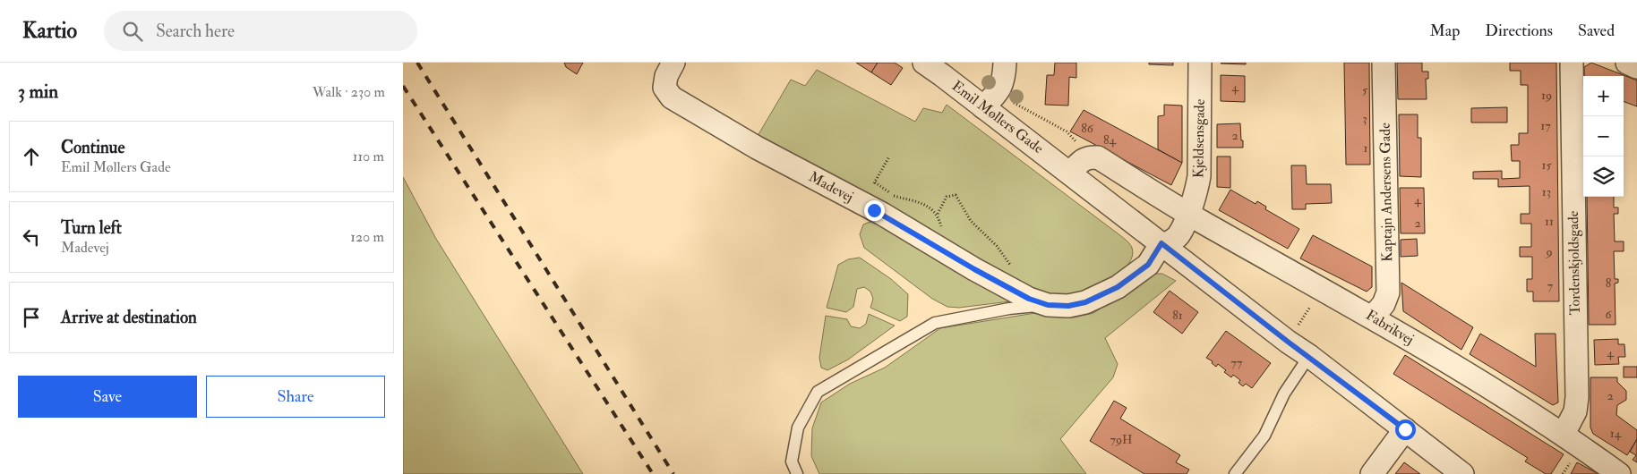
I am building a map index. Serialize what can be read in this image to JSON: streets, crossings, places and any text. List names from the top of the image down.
{
  "streets": {
    "street": [
      "Emil Møllers Gade",
      "Kjeldsensgade",
      "Madevej",
      "Kaptajn Andersens Gade",
      "Tordenskjoldsgade",
      "Fabrikvej"
    ]
  },
  "crossings": [
    ["Emil Møllers Gade", "Madevej"],
    ["Kjeldsensgade", "Fabrikvej"],
    ["Kaptajn Andersens Gade", "Fabrikvej"],
    ["Tordenskjoldsgade", "Fabrikvej"]
  ],
  "house_numbers": [
    "4",
    "5",
    "19",
    "3",
    "17",
    "86",
    "2",
    "84",
    "1",
    "15",
    "13",
    "4",
    "11",
    "2",
    "9",
    "8",
    "7",
    "6",
    "81",
    "4",
    "77",
    "2",
    "14",
    "79H"
  ],
  "page": {
    "header": "Kartio",
    "search": "Search here",
    "nav": ["Map", "Directions", "Saved"],
    "heading": ["3 min", "Walk · 230 m"],
    "map_buttons": ["+", "−"],
    "list": [
      ["Continue", "Emil Møllers Gade", "110 m"],
      ["Turn left", "Madevej", "120 m"],
      "Arrive at destination"
    ],
    "buttons": ["Save", "Share"]
  }
}
